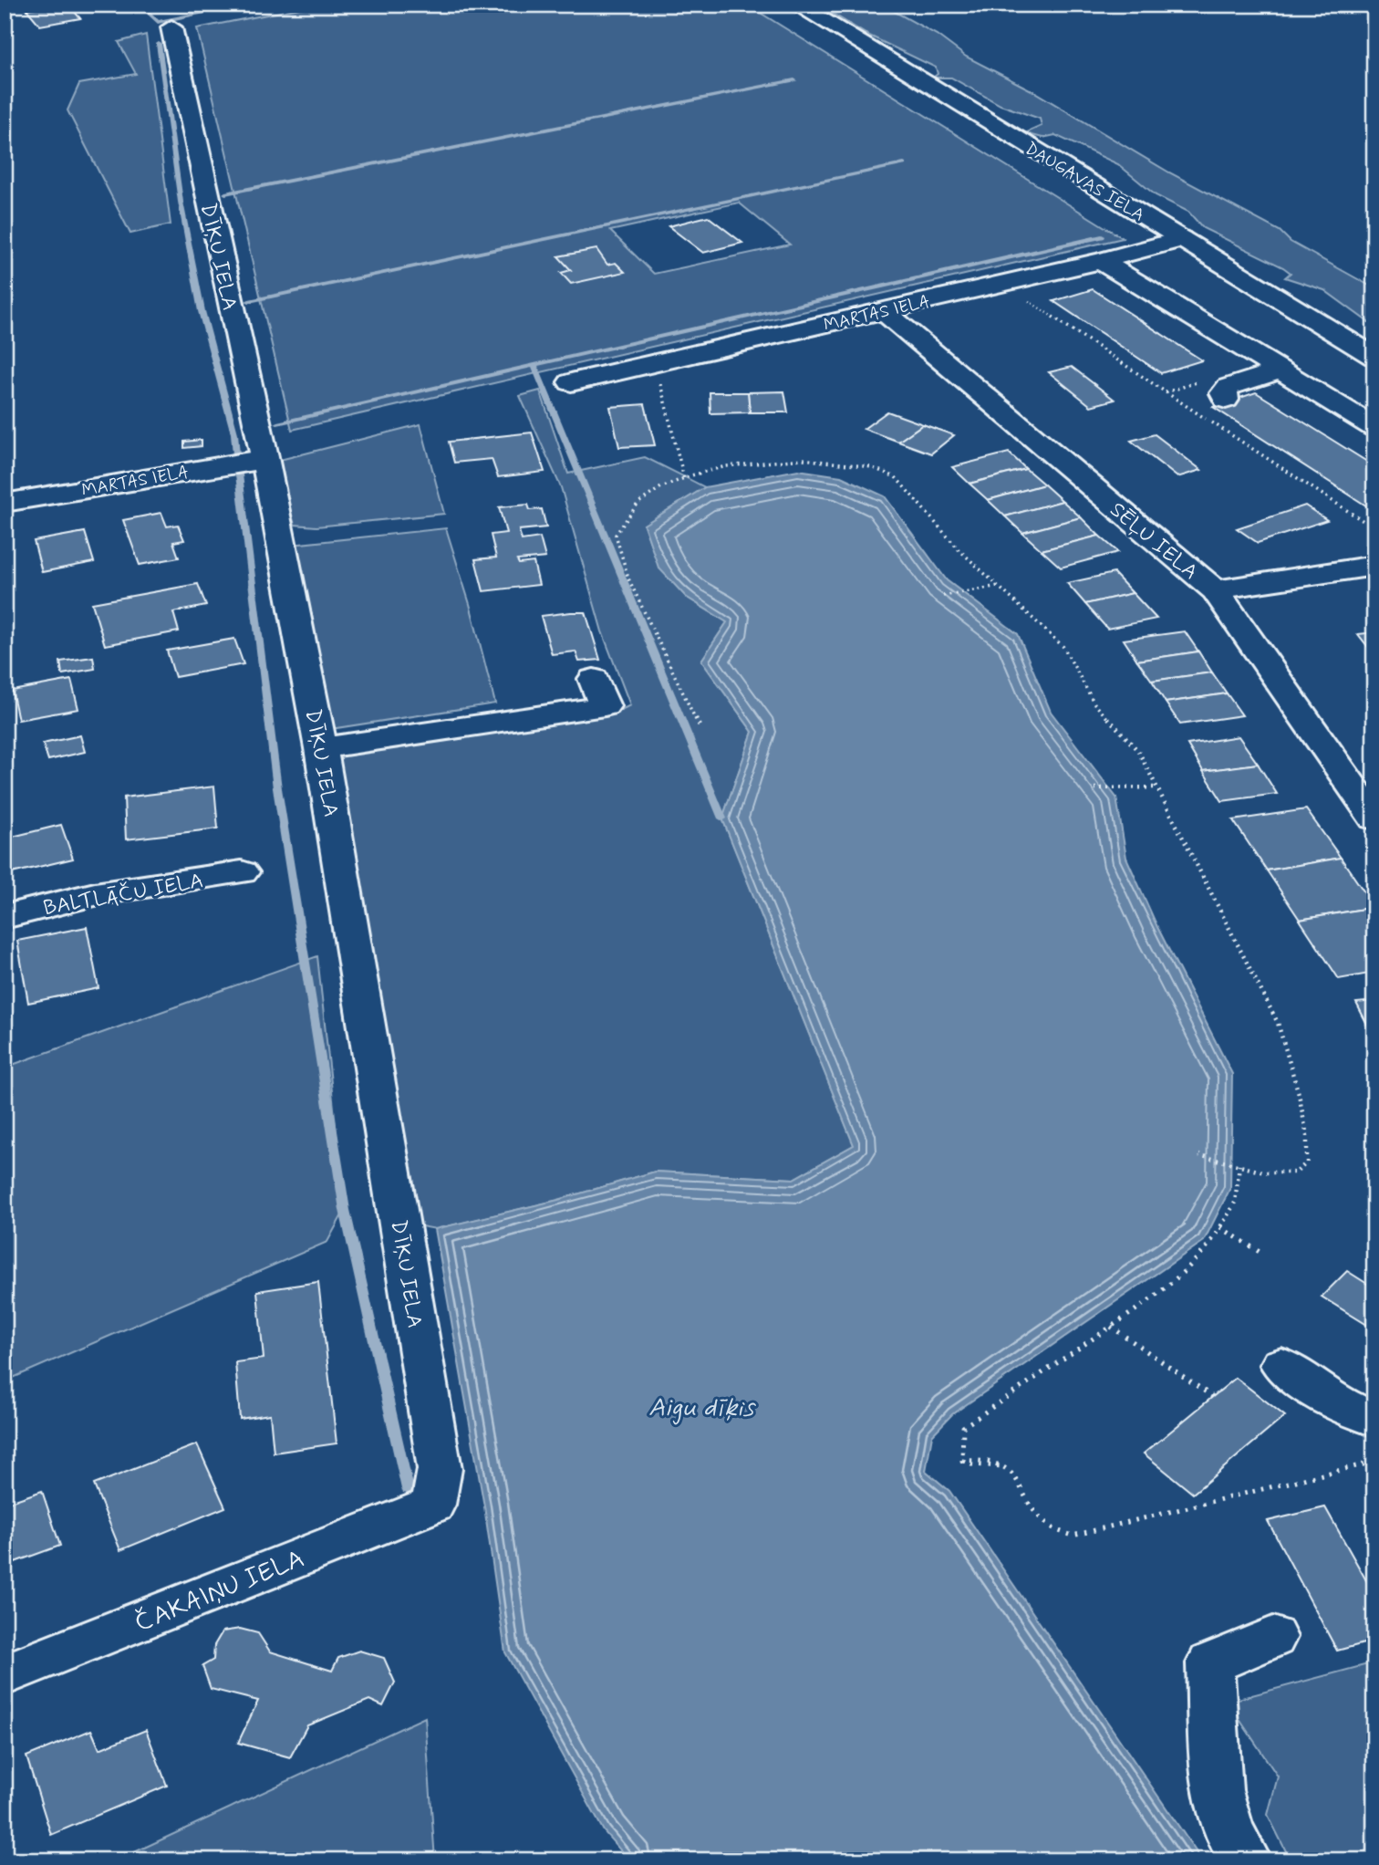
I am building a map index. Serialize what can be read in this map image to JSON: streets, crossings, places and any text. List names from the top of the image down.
{
  "streets": {
    "street": [
      "DAUGAVAS IELA",
      "DĪĶU IELA",
      "MARTAS IELA",
      "SĒĻU IELA",
      "BALTLĀČU IELA",
      "ČAKAIŅU IELA"
    ]
  },
  "crossings": [
    ["DAUGAVAS IELA", "MARTAS IELA"],
    ["DĪĶU IELA", "MARTAS IELA"],
    ["DĪĶU IELA", "ČAKAIŅU IELA"],
    ["MARTAS IELA", "SĒĻU IELA"]
  ],
  "water": ["Aigu dīķis"]
}
